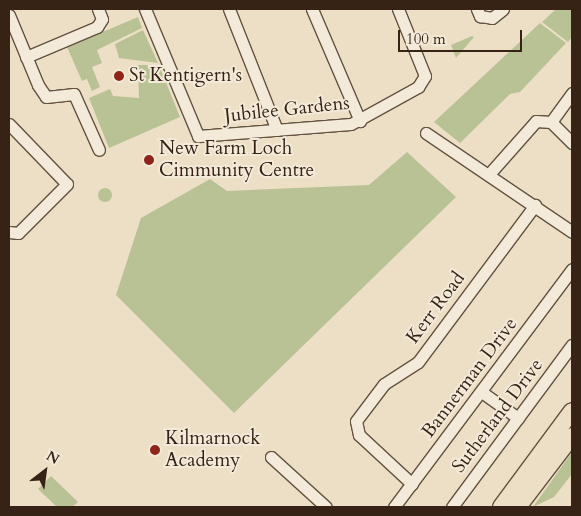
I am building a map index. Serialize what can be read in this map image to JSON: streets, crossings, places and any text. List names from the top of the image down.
{
  "streets": {
    "street": [
      "Jubilee Gardens",
      "Kerr Road",
      "Bannerman Drive",
      "Sutherland Drive"
    ]
  },
  "crossings": [
    ["Kerr Road", "Bannerman Drive"]
  ],
  "places": ["St Kentigern's", "New Farm Loch Cimmunity Centre", "Kilmarnock Academy"],
  "scale_bar": "100 m",
  "north": "top right"
}
